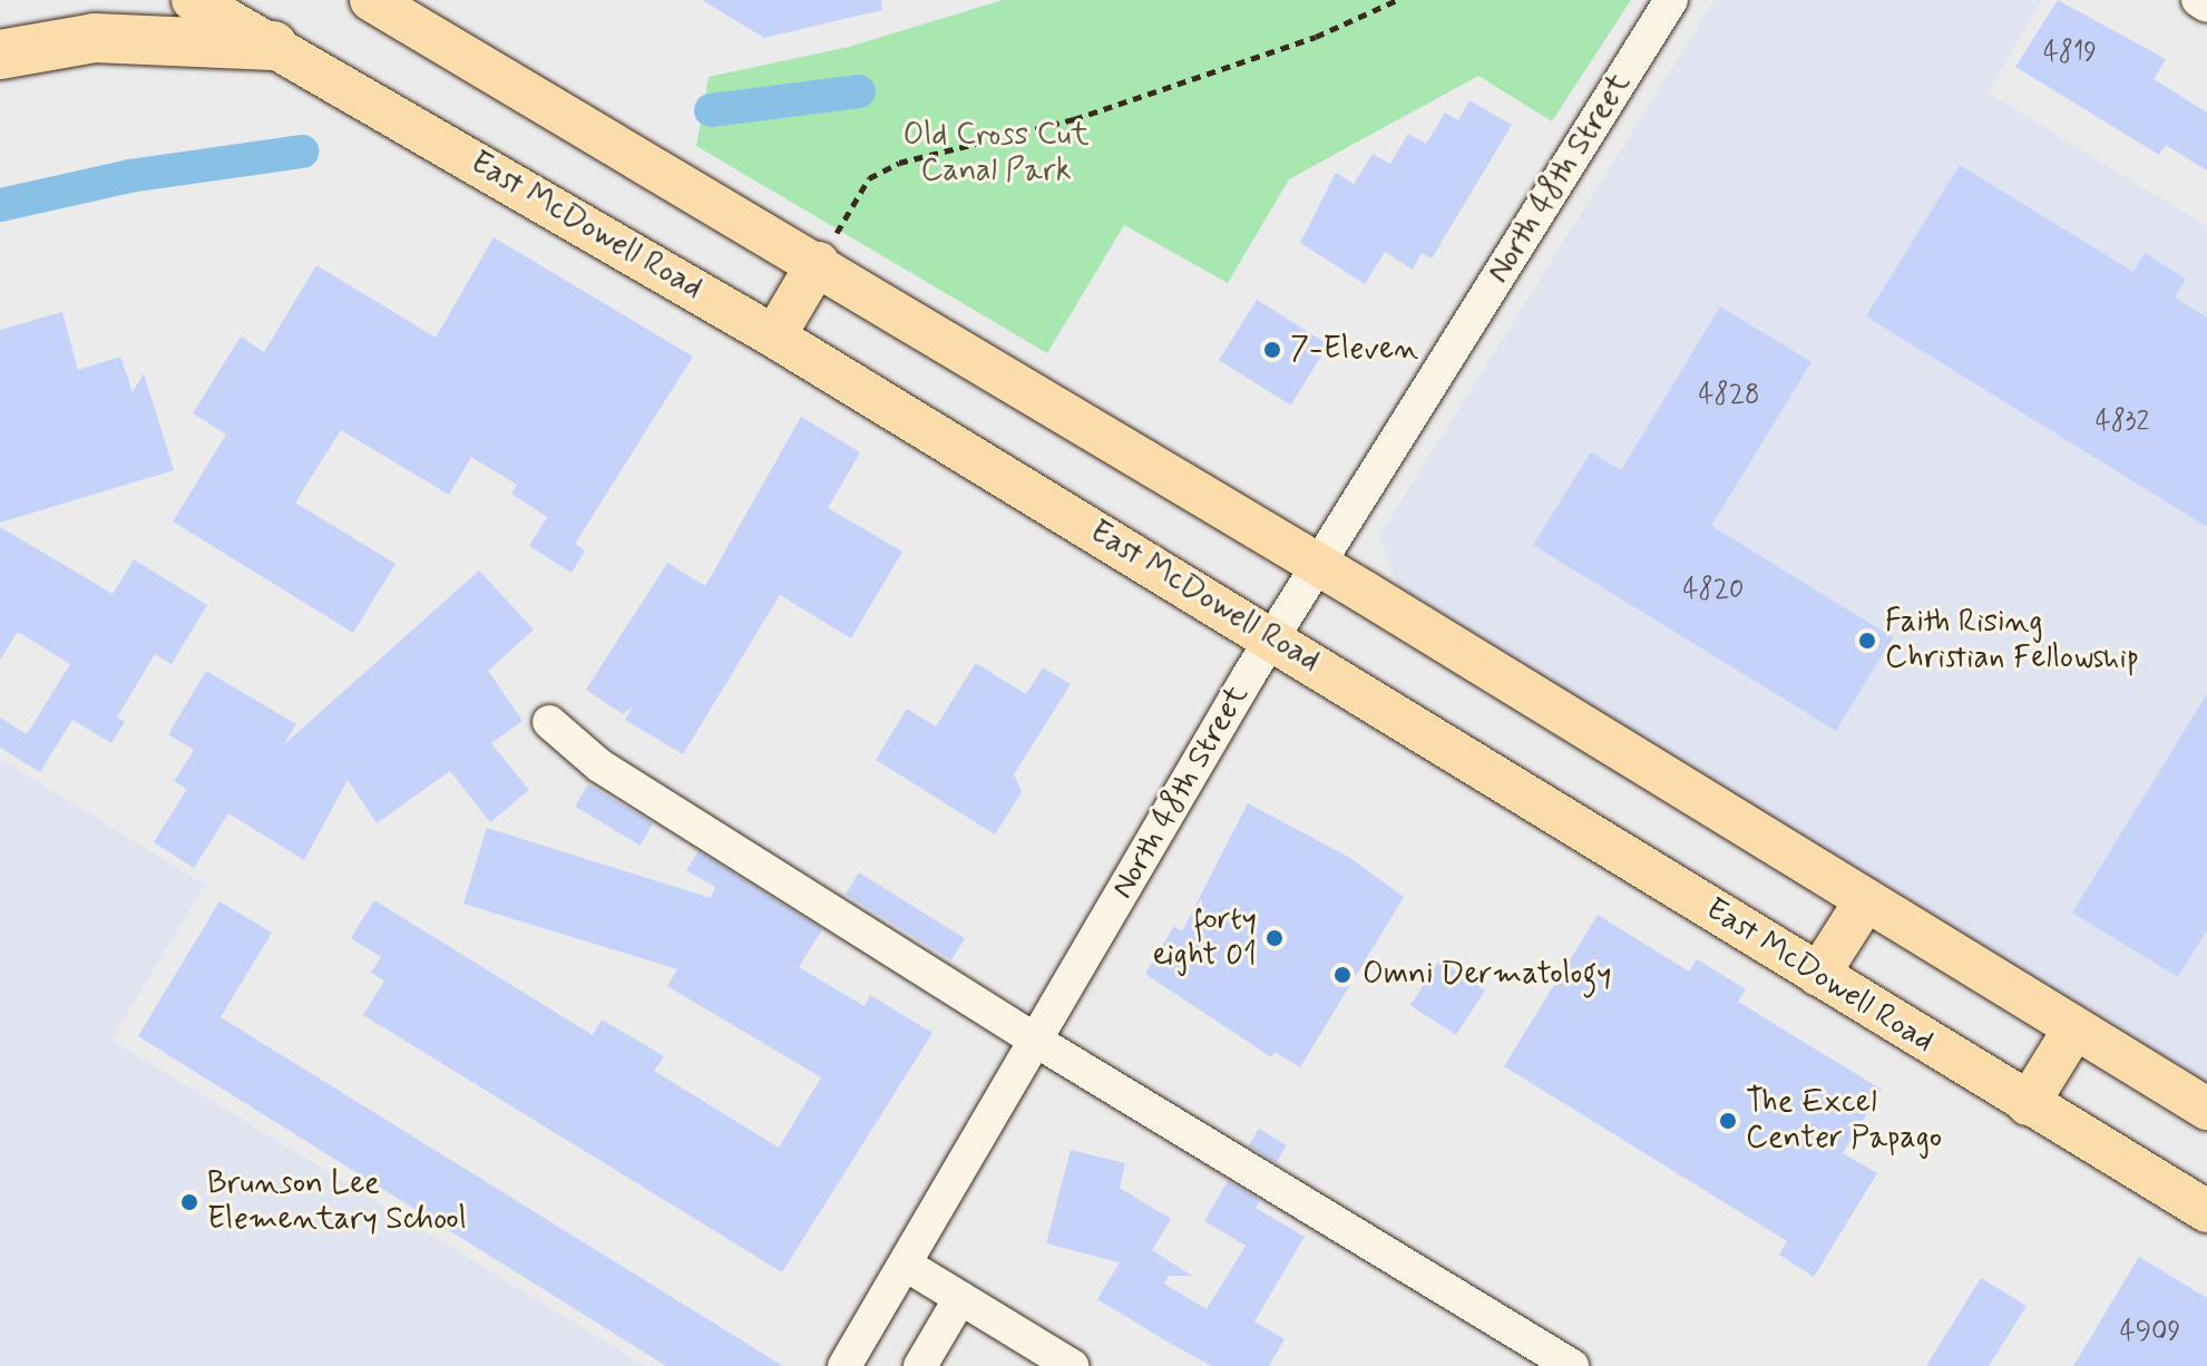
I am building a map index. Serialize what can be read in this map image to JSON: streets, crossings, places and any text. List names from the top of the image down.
{
  "streets": {
    "main road": ["East McDowell Road"],
    "street": ["North 48th Street"]
  },
  "crossings": [
    ["North 48th Street", "East McDowell Road"]
  ],
  "parks": ["Old Cross Cut Canal Park"],
  "places": [
    "7-Eleven",
    "Faith Rising Christian Fellowship",
    "forty eight 01",
    "Omni Dermatology",
    "The Excel Center Papago",
    "Brunson Lee Elementary School"
  ],
  "house_numbers": [
    "4819",
    "4828",
    "4832",
    "4820",
    "4909"
  ]
}
